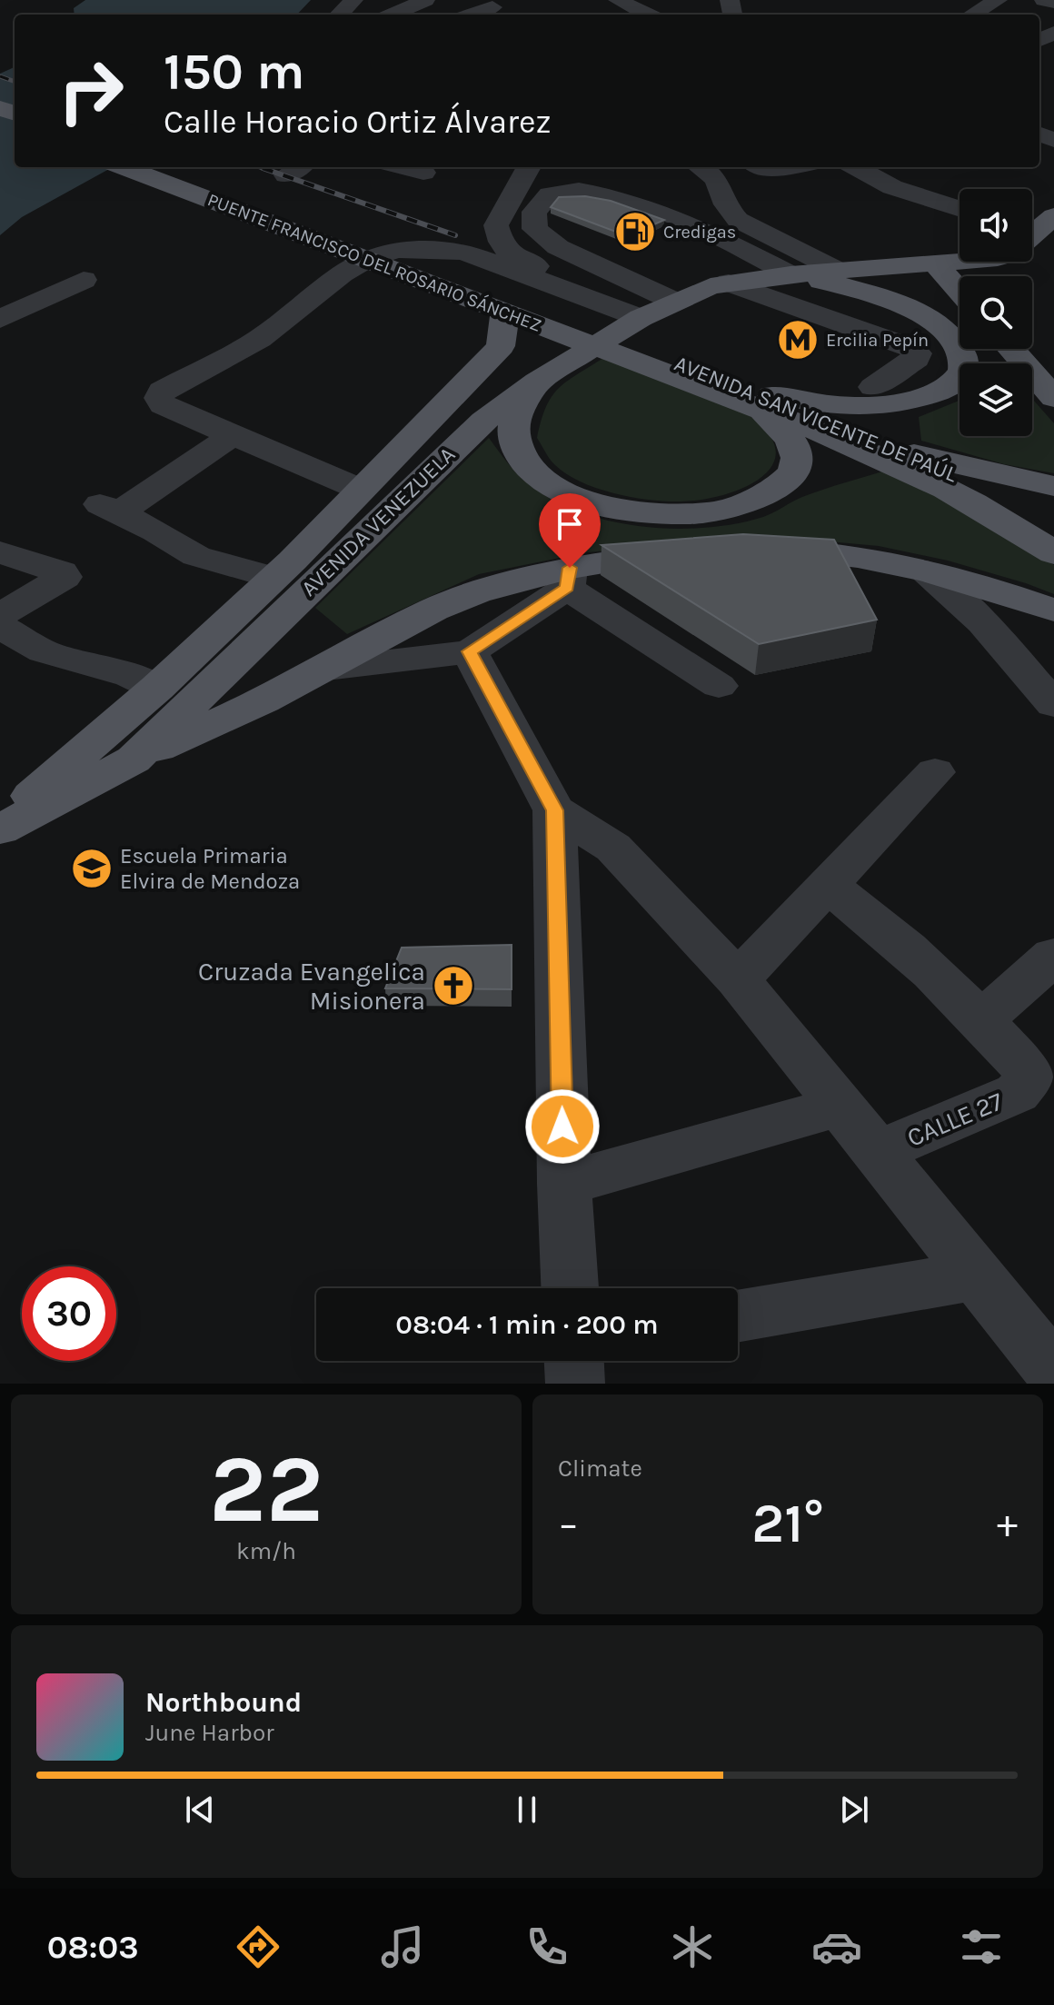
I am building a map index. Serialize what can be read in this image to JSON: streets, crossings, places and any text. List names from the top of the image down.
{
  "streets": {
    "main road": ["PUENTE FRANCISCO DEL ROSARIO SÁNCHEZ", "AVENIDA SAN VICENTE DE PAÚL", "AVENIDA VENEZUELA"],
    "street": ["CALLE 27"]
  },
  "crossings": [
    ["PUENTE FRANCISCO DEL ROSARIO SÁNCHEZ", "AVENIDA SAN VICENTE DE PAÚL"]
  ],
  "places": {
    "fuel station": ["Credigas"],
    "metro station": ["Ercilia Pepín"],
    "school or university": ["Escuela Primaria Elvira de Mendoza"],
    "church": ["Cruzada Evangelica Misionera"]
  },
  "page": {
    "turn": ["150 m", "Calle Horacio Ortiz Álvarez"],
    "limit": "30",
    "trip": "08:04 · 1 min · 200 m",
    "tile": [
      ["22", "km/h"],
      "Climate"
    ],
    "heat": ["−", "21°", "+"],
    "song": ["Northbound", "June Harbor"],
    "tabs": "08:03"
  }
}
